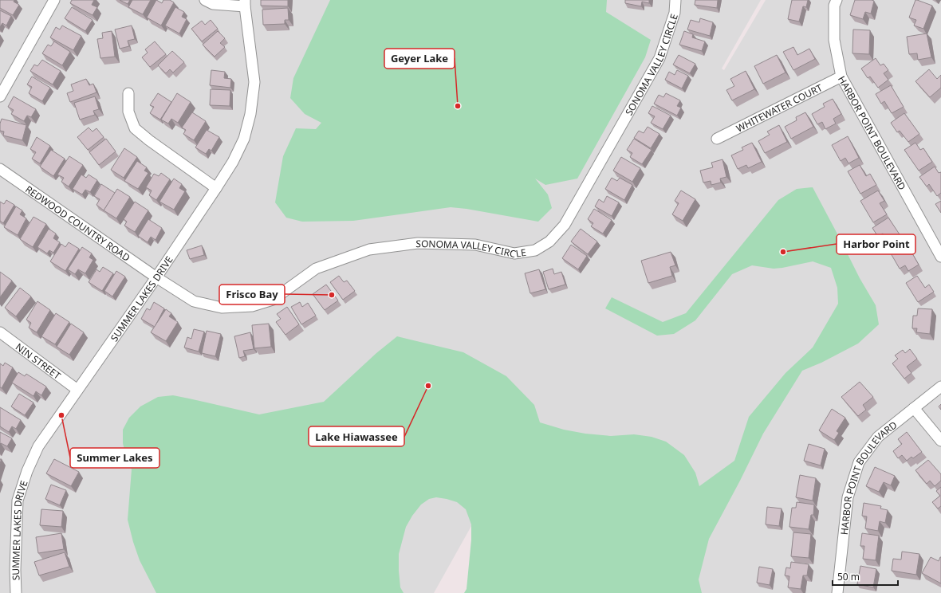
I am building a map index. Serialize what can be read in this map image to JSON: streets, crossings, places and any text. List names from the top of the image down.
{
  "streets": {
    "street": [
      "SONOMA VALLEY CIRCLE",
      "WHITEWATER COURT",
      "HARBOR POINT BOULEVARD",
      "REDWOOD COUNTRY ROAD",
      "SUMMER LAKES DRIVE",
      "NIN STREET"
    ]
  },
  "crossings": [
    ["SONOMA VALLEY CIRCLE", "REDWOOD COUNTRY ROAD"],
    ["SONOMA VALLEY CIRCLE", "SUMMER LAKES DRIVE"],
    ["WHITEWATER COURT", "HARBOR POINT BOULEVARD"],
    ["REDWOOD COUNTRY ROAD", "SUMMER LAKES DRIVE"],
    ["SUMMER LAKES DRIVE", "NIN STREET"]
  ],
  "places": [
    "Geyer Lake",
    "Harbor Point",
    "Frisco Bay",
    "Lake Hiawassee",
    "Summer Lakes"
  ],
  "scale_bar": "50 m"
}
